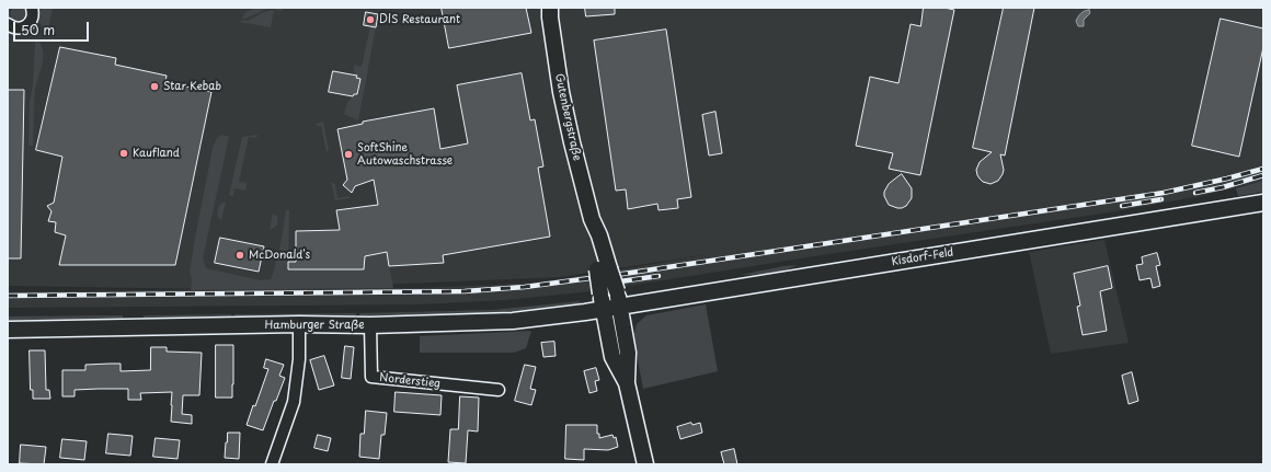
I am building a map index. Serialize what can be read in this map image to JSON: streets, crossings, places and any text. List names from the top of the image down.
{
  "streets": {
    "main road": ["Gutenbergstraße", "Kisdorf-Feld", "Hamburger Straße"],
    "street": ["Norderstieg"]
  },
  "crossings": [
    ["Gutenbergstraße", "Kisdorf-Feld"],
    ["Gutenbergstraße", "Hamburger Straße"],
    ["Kisdorf-Feld", "Hamburger Straße"],
    ["Hamburger Straße", "Norderstieg"]
  ],
  "places": [
    "DIS Restaurant",
    "Star Kebab",
    "Kaufland",
    "SoftShine Autowaschstrasse",
    "McDonald's"
  ],
  "scale_bar": "50 m"
}
